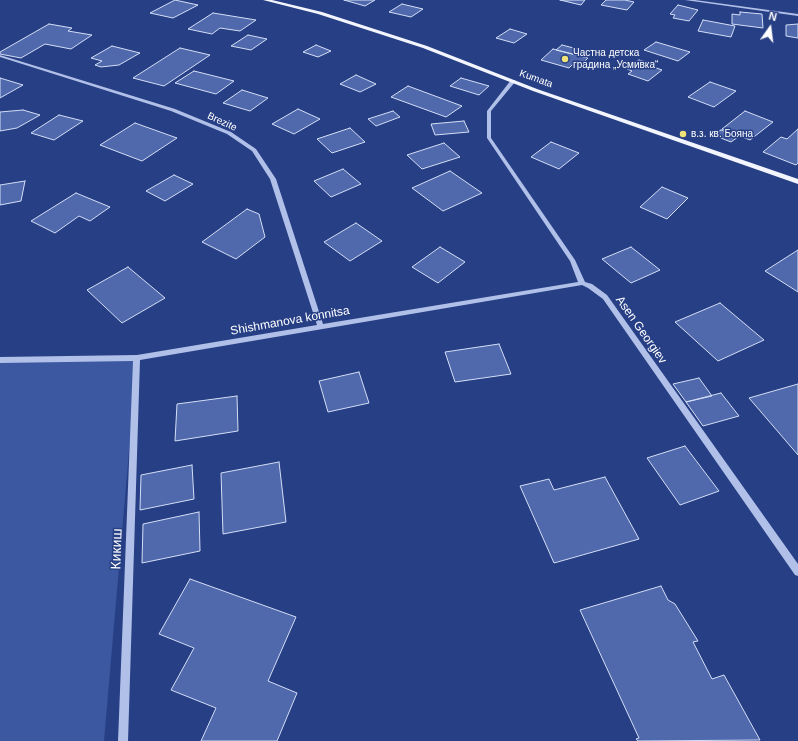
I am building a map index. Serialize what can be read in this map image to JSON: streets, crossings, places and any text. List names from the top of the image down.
{
  "streets": {
    "main road": ["Kumata"],
    "street": [
      "Brezite",
      "Shishmanova konnitsa",
      "Asen Georgiev",
      "Кикиш"
    ]
  },
  "crossings": [
    ["Brezite", "Shishmanova konnitsa"],
    ["Shishmanova konnitsa", "Asen Georgiev"],
    ["Shishmanova konnitsa", "Кикиш"]
  ],
  "places": ["Частна детска градина „Усмивка“", "в.з. кв. Бояна"],
  "north": "top"
}
